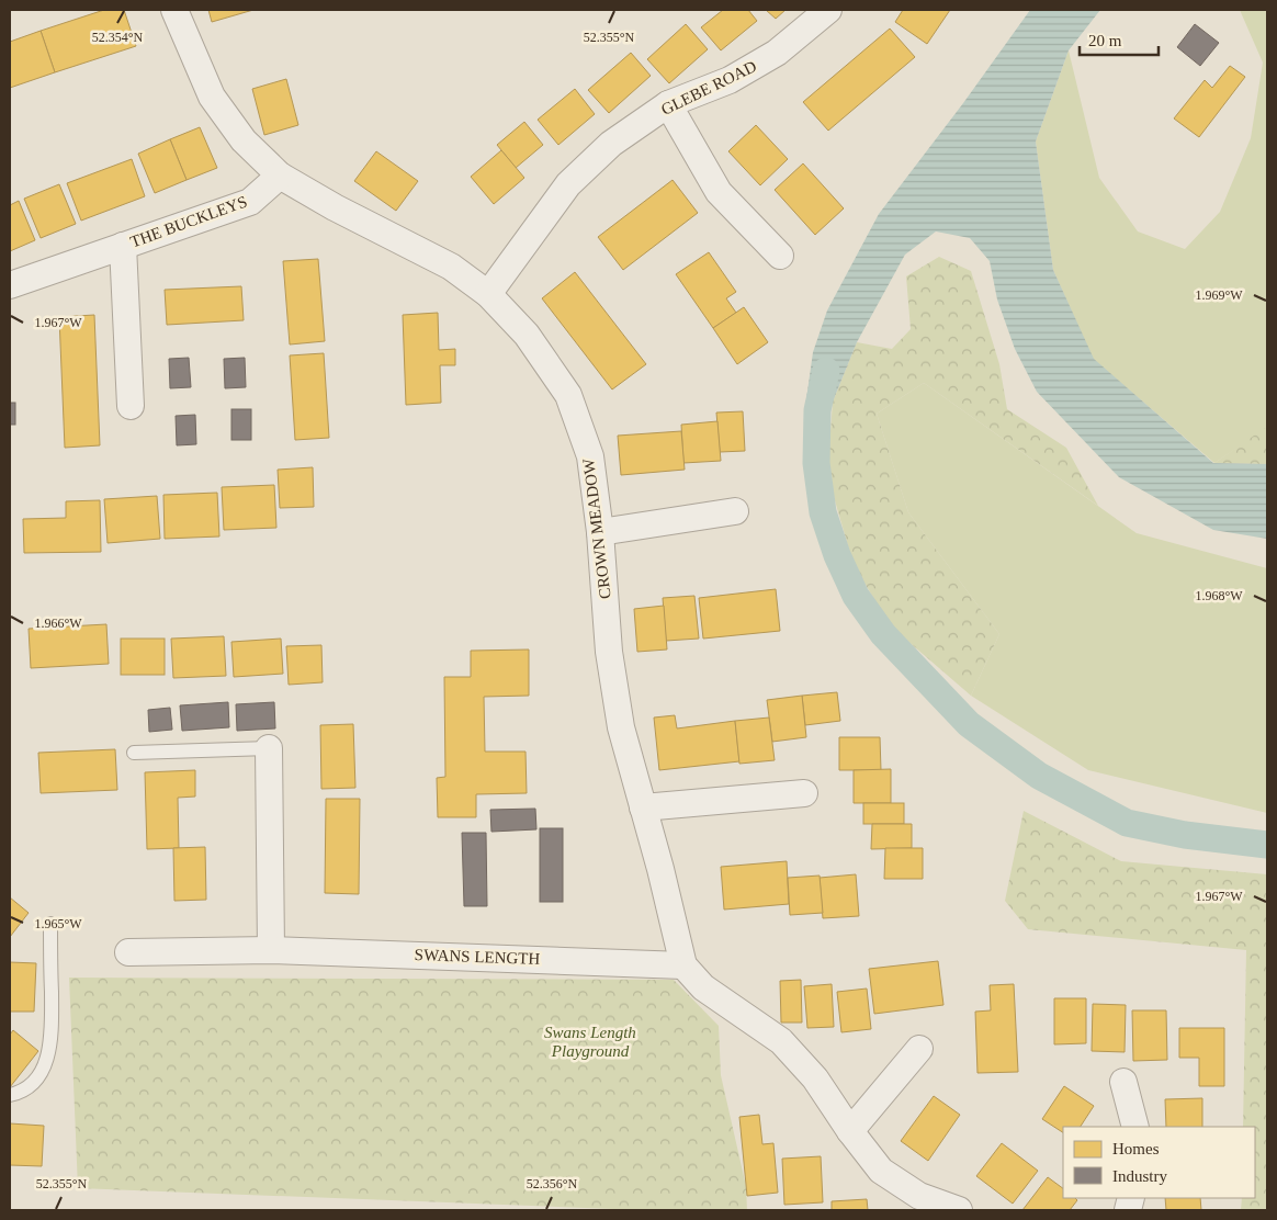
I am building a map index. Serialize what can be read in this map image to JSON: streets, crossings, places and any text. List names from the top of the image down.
{
  "streets": {
    "street": [
      "GLEBE ROAD",
      "THE BUCKLEYS",
      "CROWN MEADOW",
      "SWANS LENGTH"
    ]
  },
  "crossings": [
    ["GLEBE ROAD", "CROWN MEADOW"],
    ["THE BUCKLEYS", "CROWN MEADOW"],
    ["CROWN MEADOW", "SWANS LENGTH"]
  ],
  "parks": ["Swans Length Playground"],
  "legend": ["Homes", "Industry"],
  "scale_bar": "20 m",
  "coordinates": [
    "52.354°N",
    "52.355°N",
    "1.969°W",
    "1.967°W",
    "1.968°W",
    "1.966°W",
    "1.965°W",
    "52.356°N"
  ]
}
